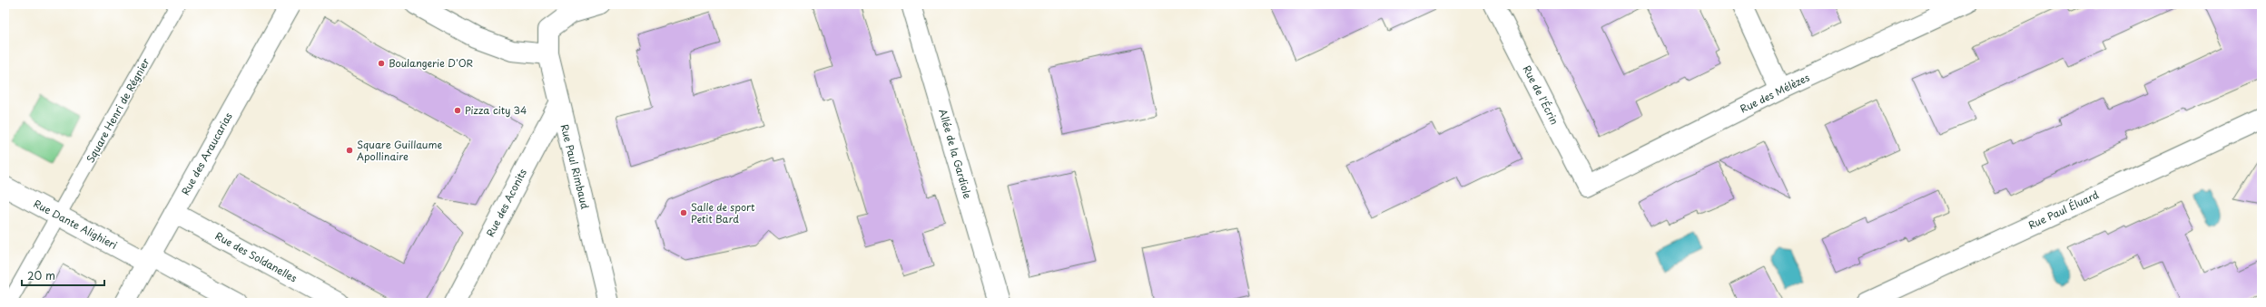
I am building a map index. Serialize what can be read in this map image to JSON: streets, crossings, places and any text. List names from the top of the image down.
{
  "streets": {
    "street": [
      "Rue des Mélèzes",
      "Rue de l'Écrin",
      "Rue des Araucarias",
      "Allée de la Gardiole",
      "Rue Paul Rimbaud",
      "Rue des Aconits",
      "Rue Paul Éluard",
      "Rue Dante Alighieri",
      "Rue des Soldanelles"
    ],
    "lane": ["Square Henri de Régnier"]
  },
  "crossings": [
    ["Rue des Mélèzes", "Rue de l'Écrin"],
    ["Square Henri de Régnier", "Rue Dante Alighieri"],
    ["Rue des Araucarias", "Rue Dante Alighieri"],
    ["Rue des Araucarias", "Rue des Soldanelles"],
    ["Rue Paul Rimbaud", "Rue des Aconits"]
  ],
  "places": [
    "Boulangerie D'OR",
    "Pizza city 34",
    "Square Guillaume Apollinaire",
    "Salle de sport Petit Bard"
  ],
  "scale_bar": "20 m"
}
